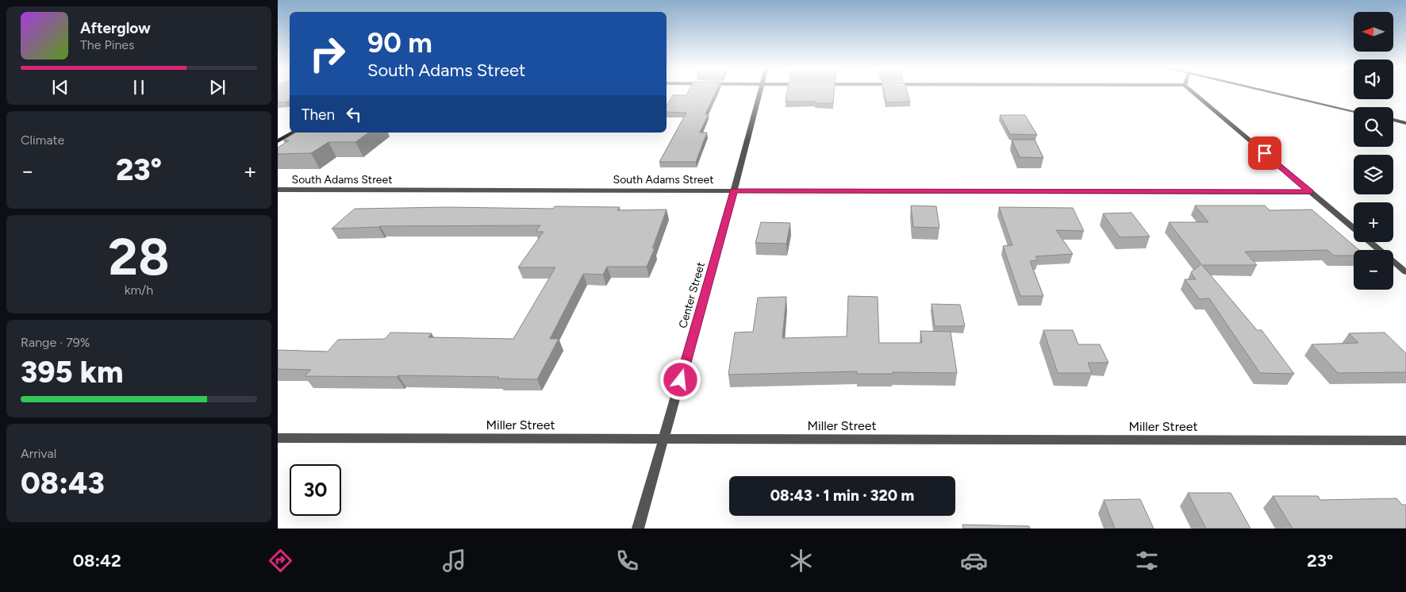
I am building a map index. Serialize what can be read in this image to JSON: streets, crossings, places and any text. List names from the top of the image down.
{
  "streets": {
    "street": ["South Adams Street", "Center Street", "Miller Street"]
  },
  "crossings": [
    ["South Adams Street", "Center Street"],
    ["Center Street", "Miller Street"]
  ],
  "north": "left",
  "page": {
    "song": ["Afterglow", "The Pines"],
    "map_buttons": ["+", "−"],
    "turn": ["90 m", "South Adams Street"],
    "then": "Then",
    "tile": [
      "Climate",
      ["28", "km/h"],
      ["Range · 79%", "395 km"],
      ["Arrival", "08:43"]
    ],
    "heat": ["−", "23°", "+"],
    "limit": "30",
    "trip": "08:43 · 1 min · 320 m",
    "tabs": ["08:42", "23°"]
  }
}
